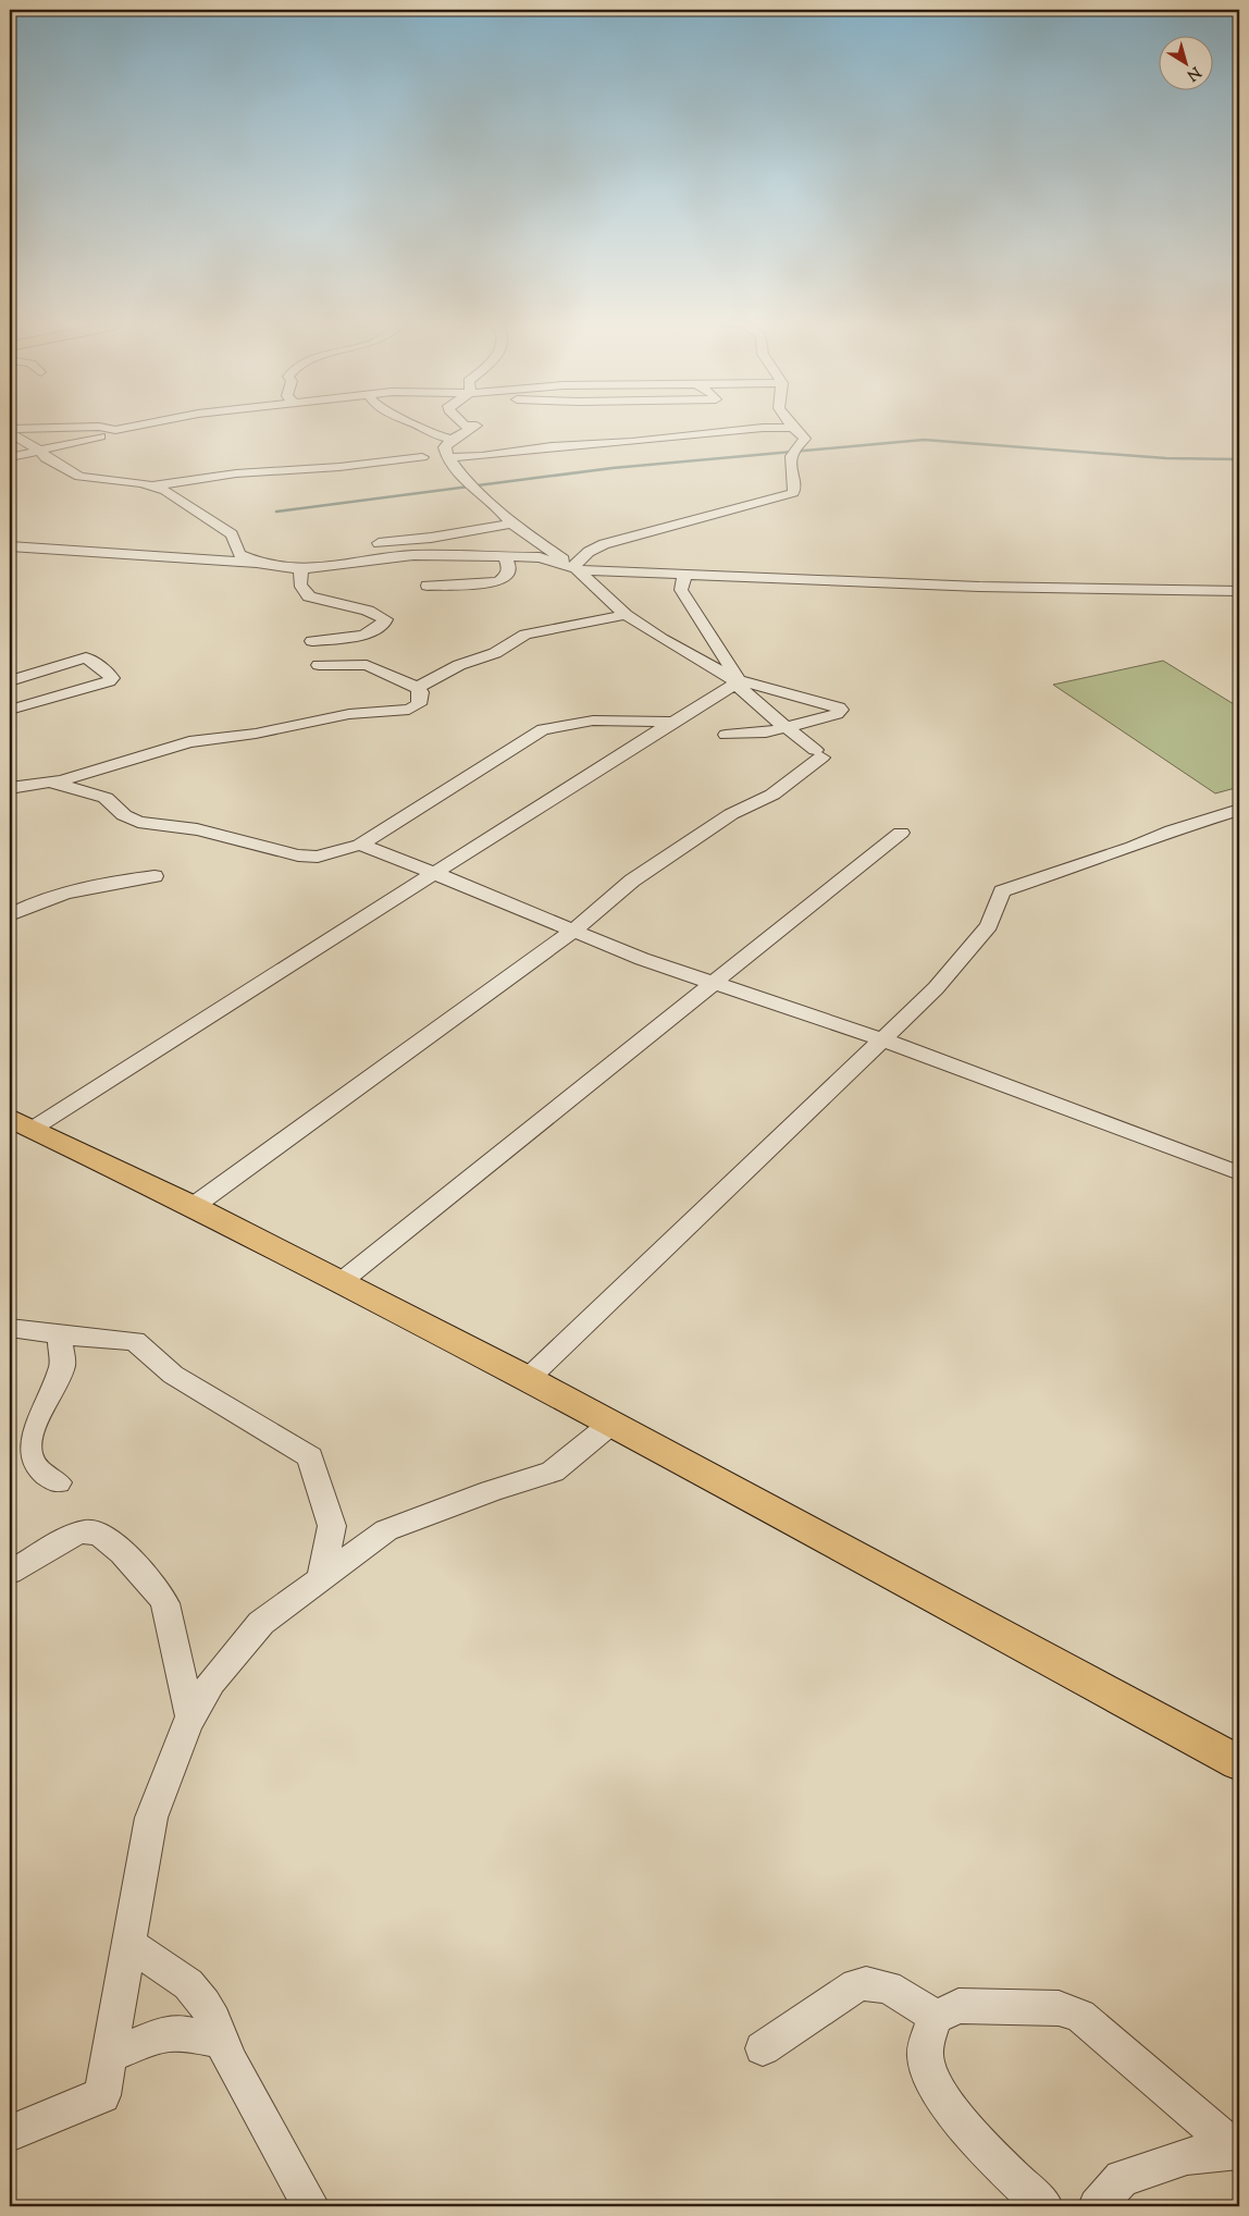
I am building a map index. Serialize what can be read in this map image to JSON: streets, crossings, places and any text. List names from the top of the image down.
{
  "north": "bottom right"
}
